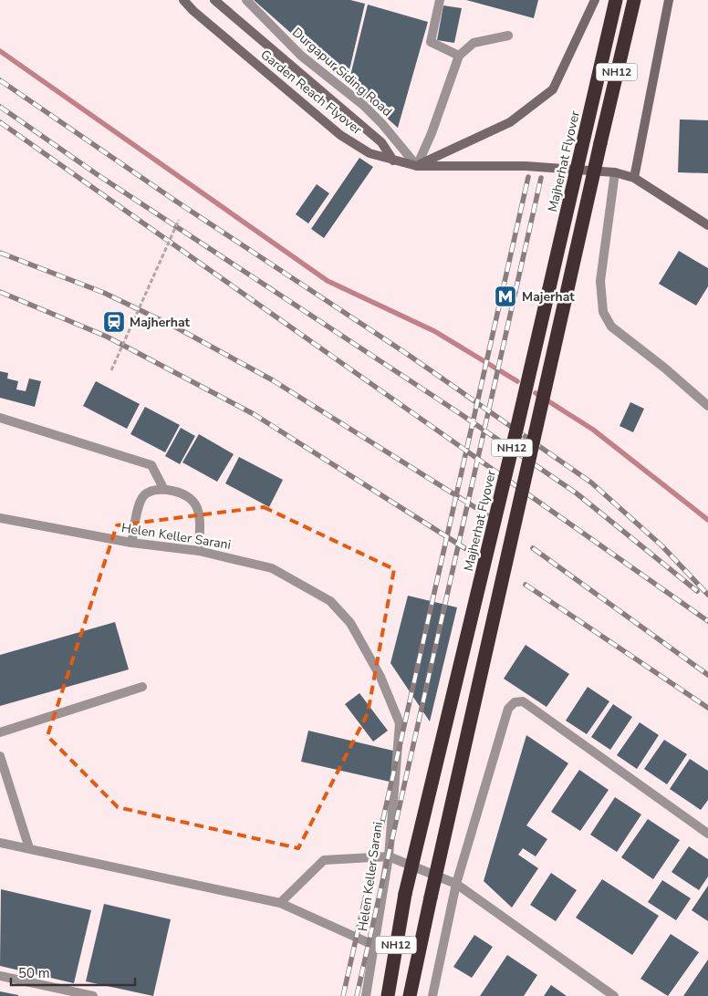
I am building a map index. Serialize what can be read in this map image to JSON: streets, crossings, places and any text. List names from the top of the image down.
{
  "streets": {
    "highway": ["NH12", "Majherhat Flyover"],
    "main road": ["Garden Reach Flyover"],
    "street": ["Durgapur Siding Road", "Helen Keller Sarani"]
  },
  "places": {
    "metro station": ["Majerhat"],
    "station": ["Majherhat"]
  },
  "scale_bar": "50 m"
}
